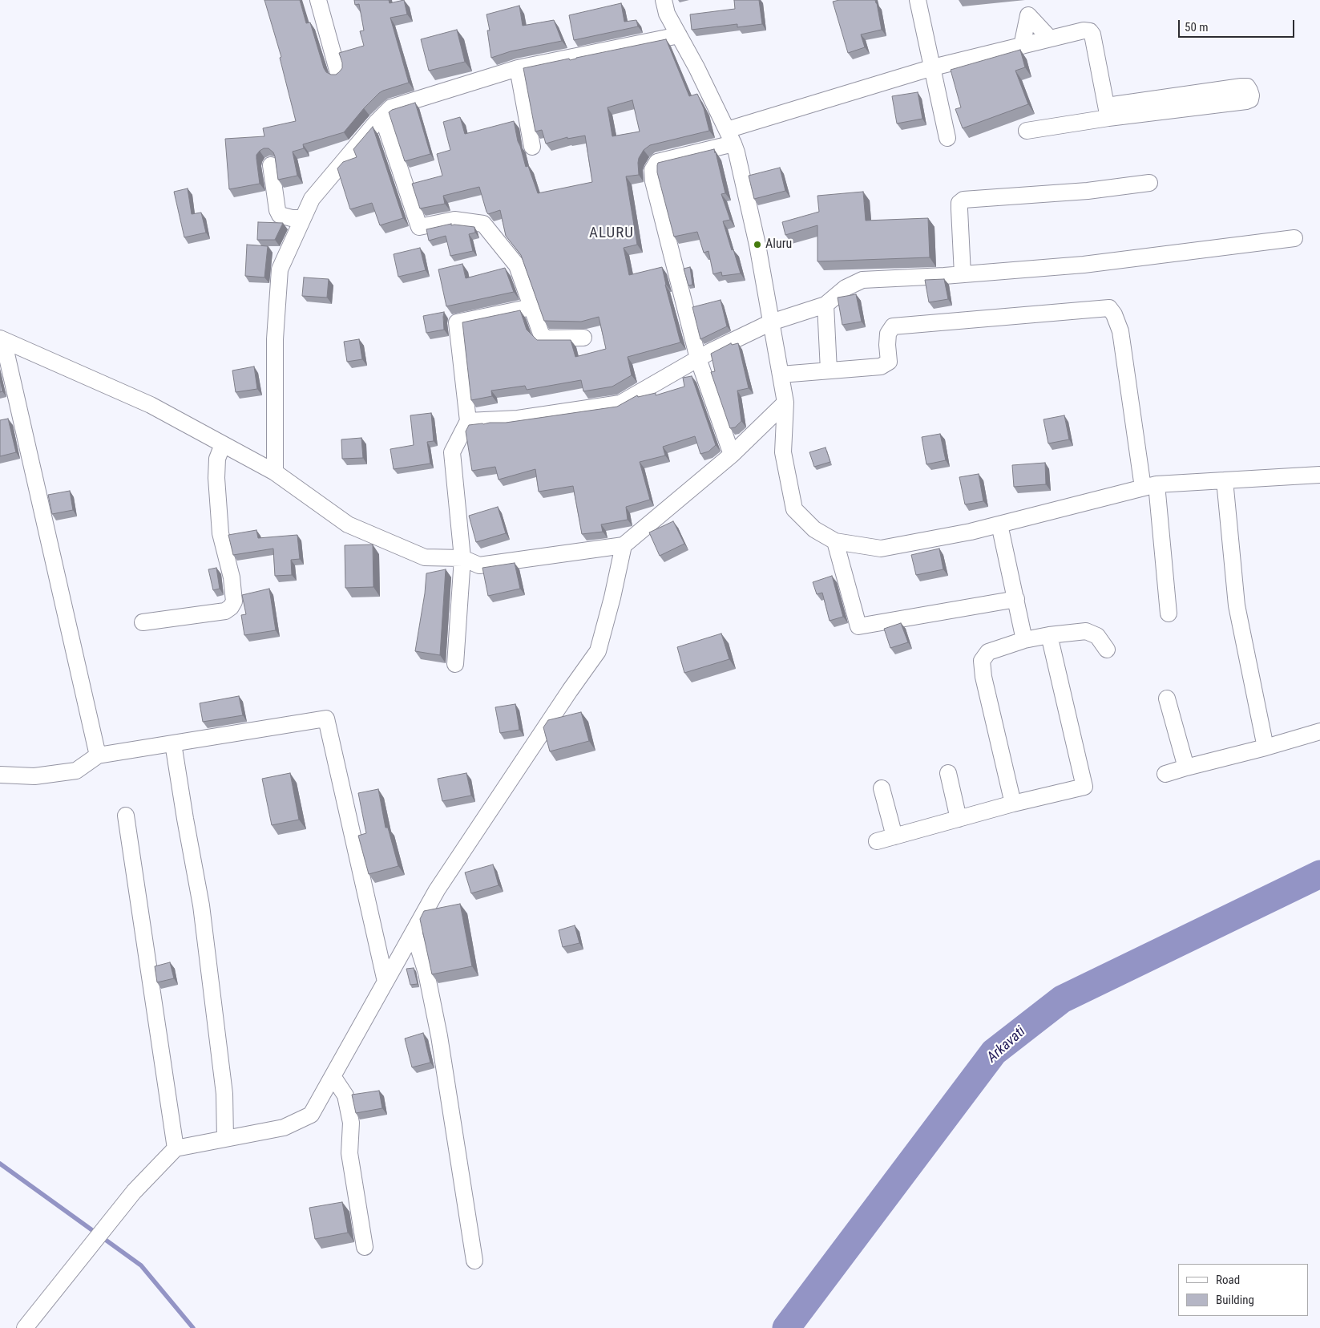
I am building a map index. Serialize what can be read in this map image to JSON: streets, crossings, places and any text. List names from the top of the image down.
{
  "districts": ["ALURU"],
  "water": ["Arkavati"],
  "places": ["Aluru"],
  "legend": ["Road", "Building"],
  "scale_bar": "50 m"
}
